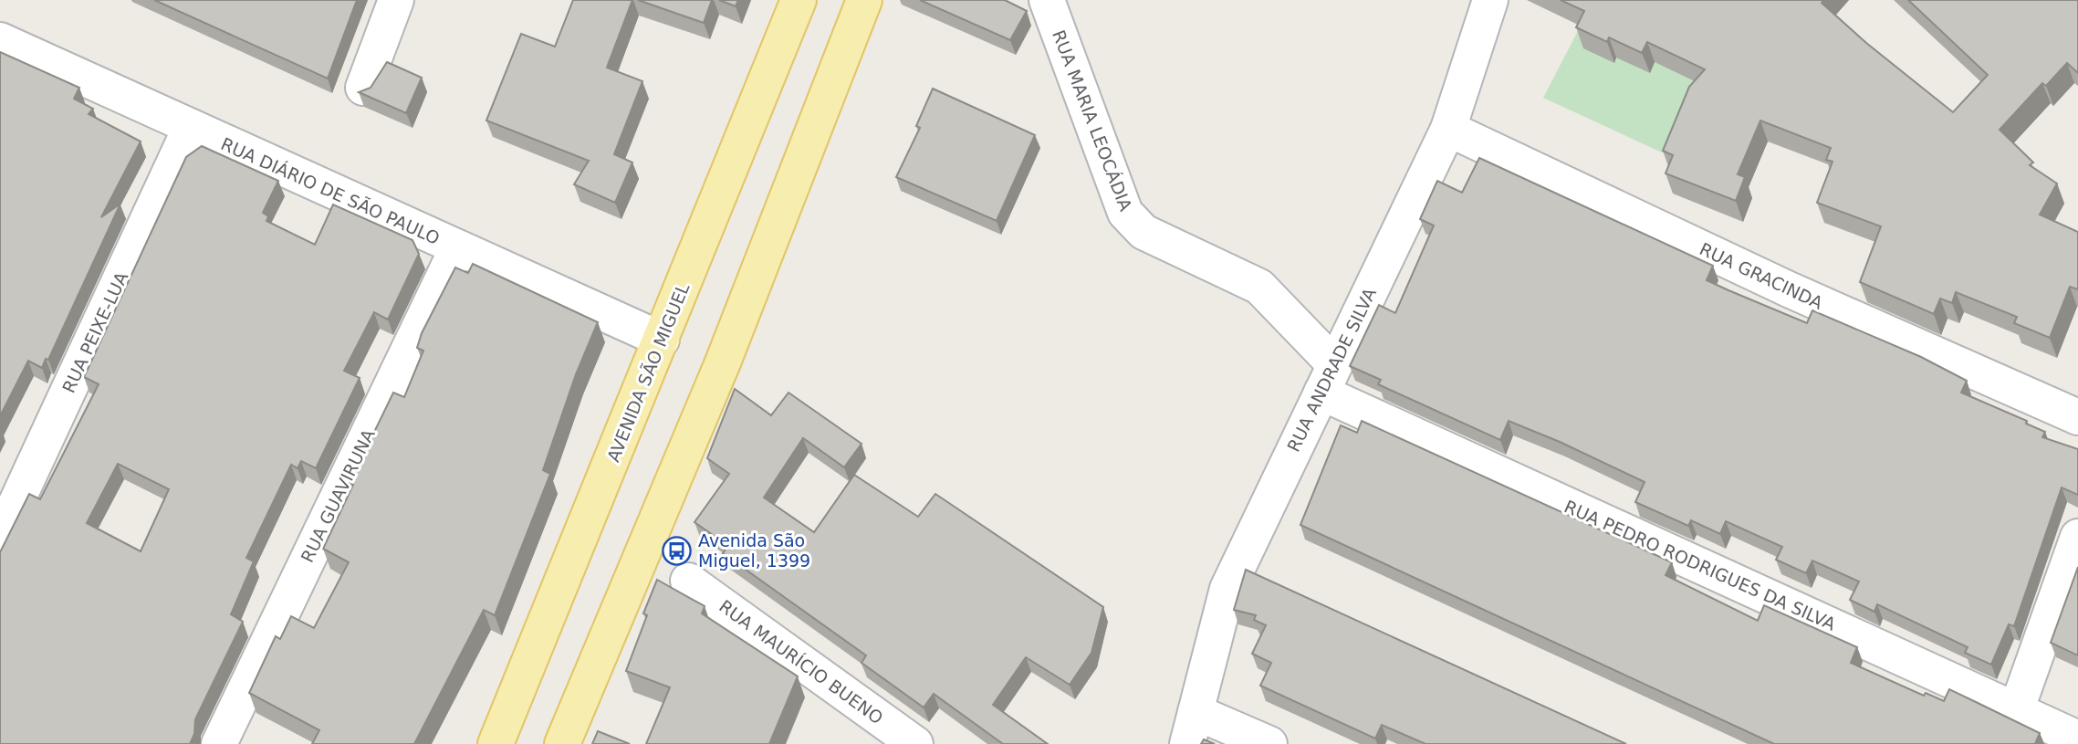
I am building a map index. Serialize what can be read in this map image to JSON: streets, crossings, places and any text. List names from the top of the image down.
{
  "streets": {
    "main road": ["AVENIDA SÃO MIGUEL"],
    "street": [
      "RUA MARIA LEOCÁDIA",
      "RUA DIÁRIO DE SÃO PAULO",
      "RUA GRACINDA",
      "RUA PEIXE-LUA",
      "RUA ANDRADE SILVA",
      "RUA GUAVIRUNA",
      "RUA PEDRO RODRIGUES DA SILVA",
      "RUA MAURÍCIO BUENO"
    ]
  },
  "crossings": [
    ["RUA MARIA LEOCÁDIA", "RUA ANDRADE SILVA"],
    ["RUA MARIA LEOCÁDIA", "RUA PEDRO RODRIGUES DA SILVA"],
    ["RUA DIÁRIO DE SÃO PAULO", "RUA PEIXE-LUA"],
    ["RUA DIÁRIO DE SÃO PAULO", "AVENIDA SÃO MIGUEL"],
    ["RUA DIÁRIO DE SÃO PAULO", "RUA GUAVIRUNA"],
    ["RUA GRACINDA", "RUA ANDRADE SILVA"],
    ["RUA ANDRADE SILVA", "RUA PEDRO RODRIGUES DA SILVA"]
  ],
  "places": {
    "bus stop": ["Avenida São Miguel, 1399"]
  }
}
